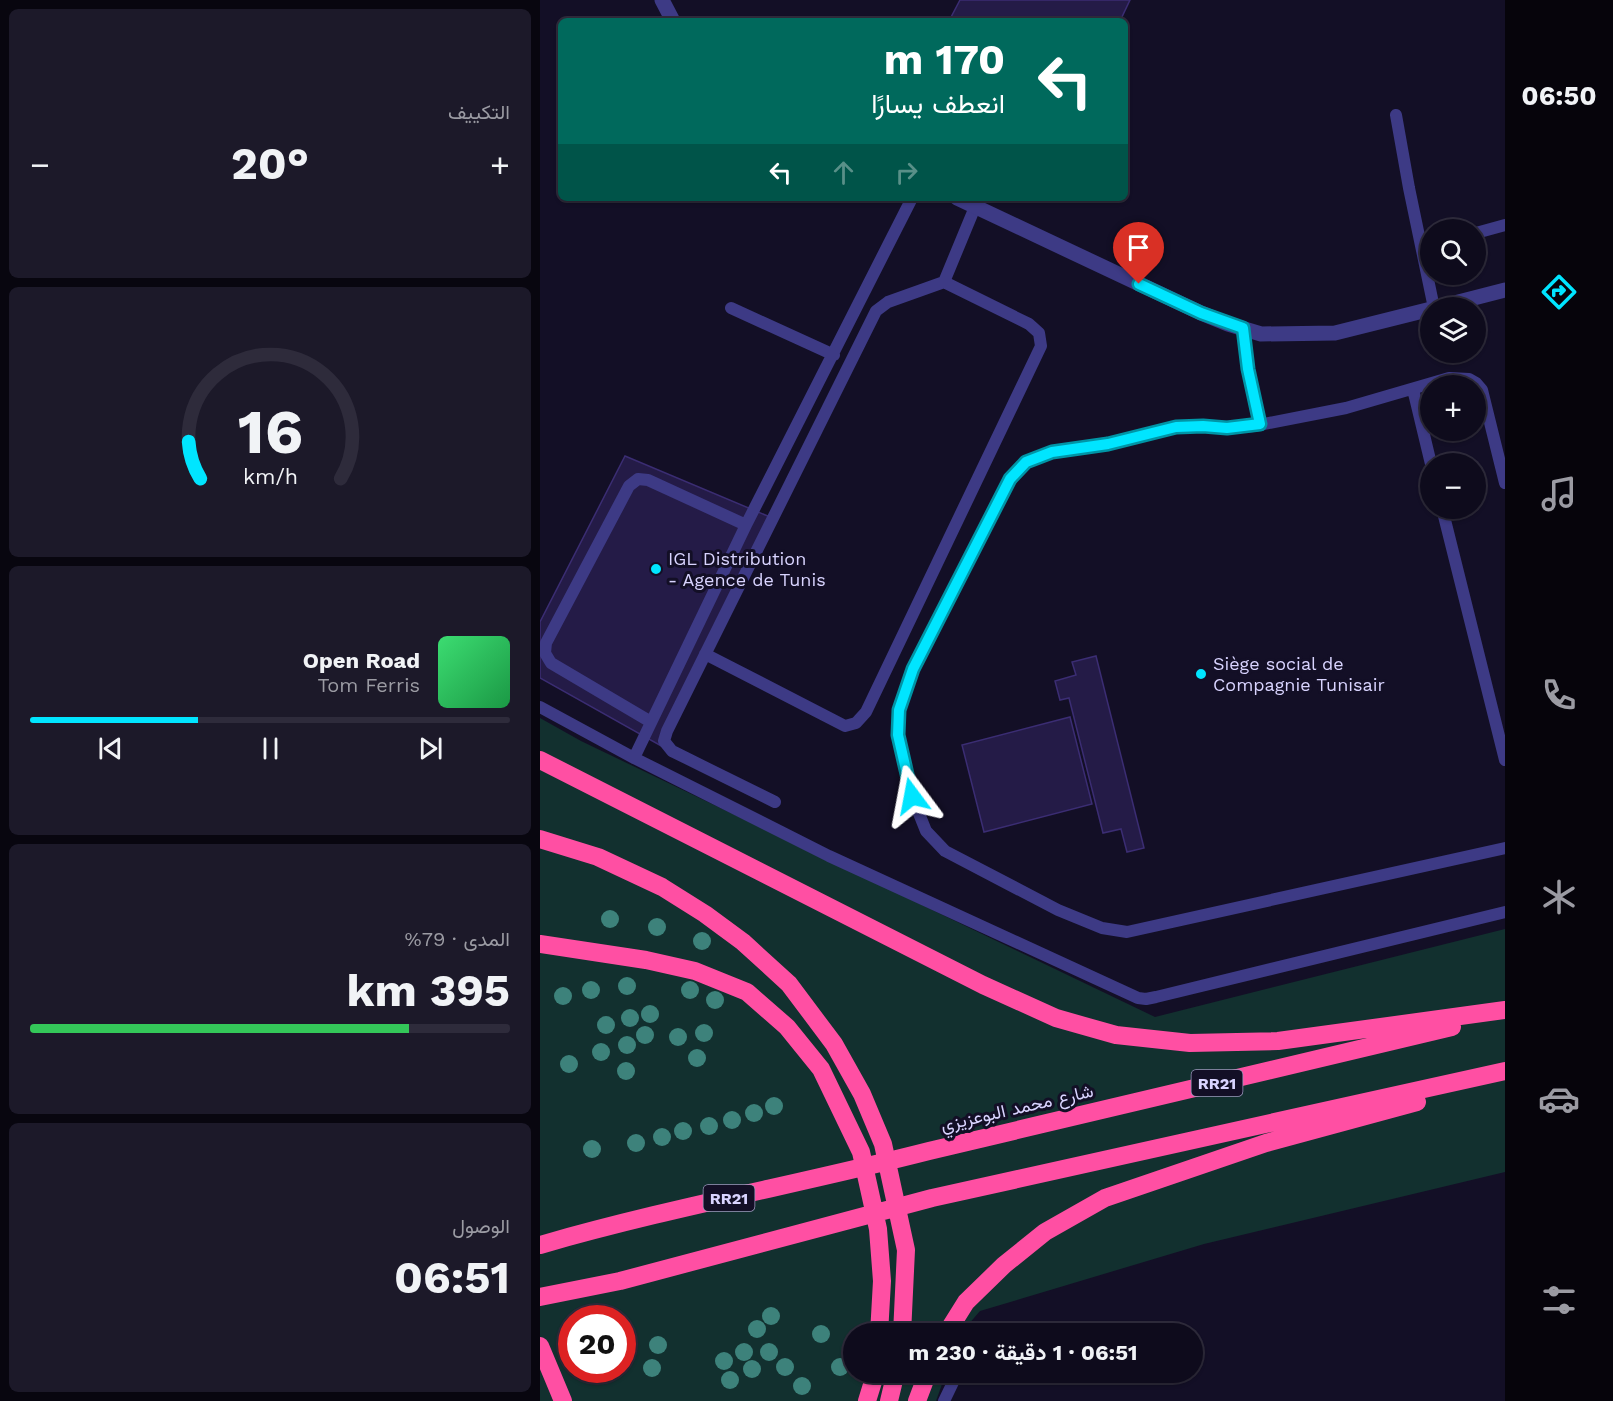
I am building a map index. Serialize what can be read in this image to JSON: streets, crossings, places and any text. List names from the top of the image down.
{
  "streets": {
    "highway": ["RR21", "شارع محمد البوعزيزي"]
  },
  "places": ["IGL Distribution - Agence de Tunis", "Siège social de Compagnie Tunisair"],
  "page": {
    "tabs": "06:50",
    "tile": [
      "التكييف",
      ["المدى · 79%", "395 km"],
      ["الوصول", "06:51"]
    ],
    "turn": ["170 m", "انعطف يسارًا"],
    "heat": ["−", "20°", "+"],
    "map_buttons": ["+", "−"],
    "song": ["Open Road", "Tom Ferris"],
    "limit": "20",
    "trip": "06:51 · 1 دقيقة · 230 m",
    "gauge": ["16", "km/h"]
  }
}
